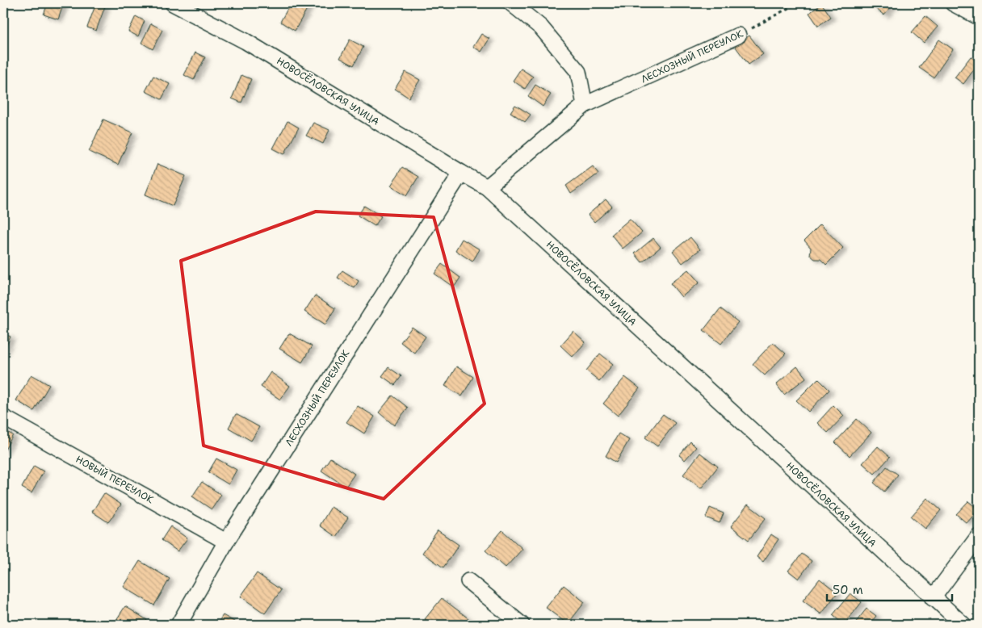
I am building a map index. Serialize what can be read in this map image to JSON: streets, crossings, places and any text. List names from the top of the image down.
{
  "streets": {
    "street": ["ЛЕСХОЗНЫЙ ПЕРЕУЛОК", "НОВОСЁЛОВСКАЯ УЛИЦА", "НОВЫЙ ПЕРЕУЛОК"]
  },
  "crossings": [
    ["ЛЕСХОЗНЫЙ ПЕРЕУЛОК", "НОВОСЁЛОВСКАЯ УЛИЦА"],
    ["ЛЕСХОЗНЫЙ ПЕРЕУЛОК", "НОВЫЙ ПЕРЕУЛОК"]
  ],
  "scale_bar": "50 m"
}
